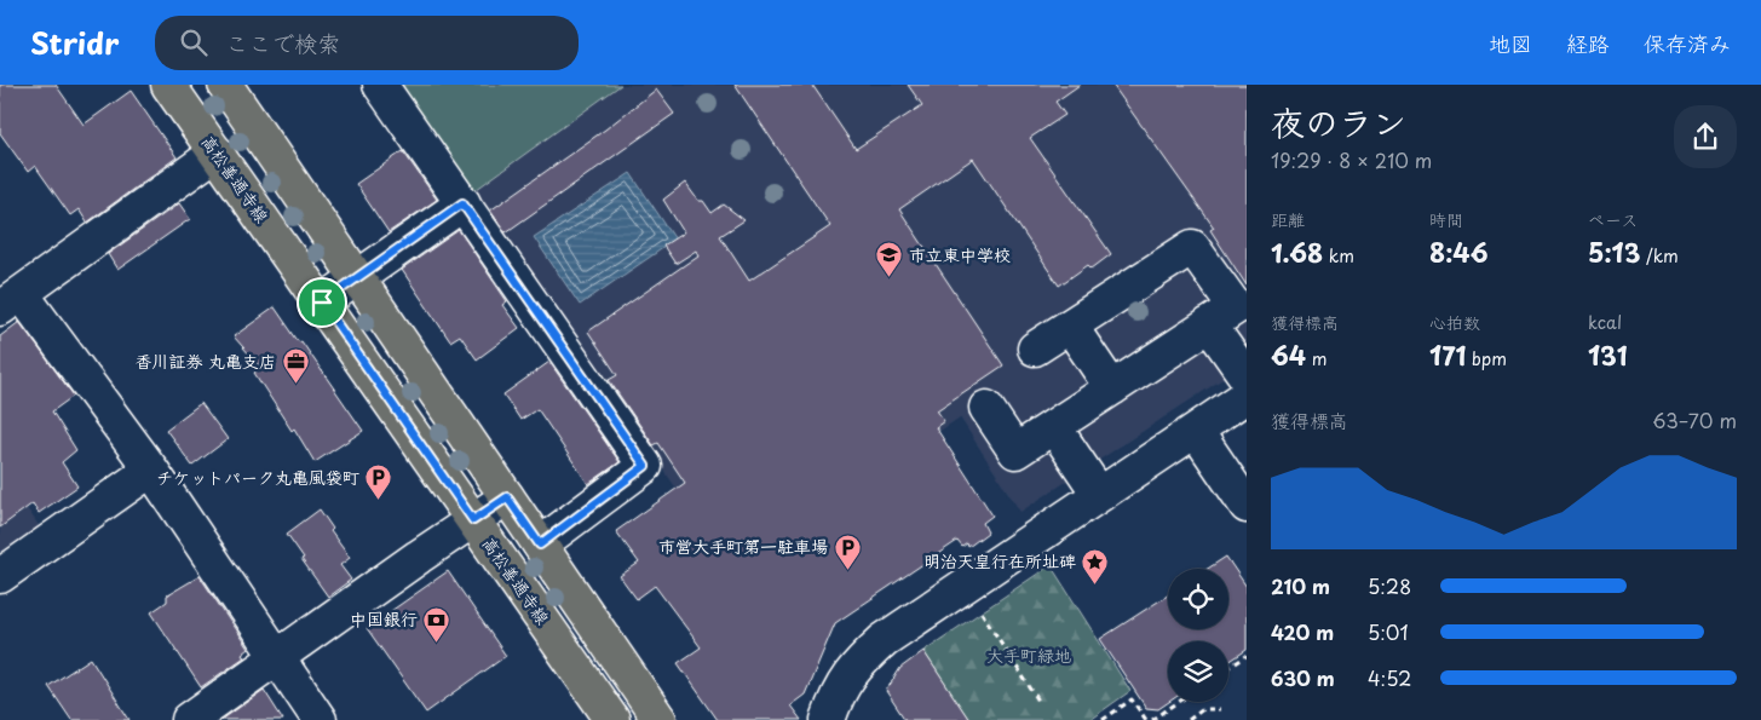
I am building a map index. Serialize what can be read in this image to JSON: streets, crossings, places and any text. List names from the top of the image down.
{
  "streets": {
    "main road": ["高松善通寺線"]
  },
  "parks": ["大手町緑地"],
  "places": {
    "school or university": ["市立東中学校"],
    "office": ["香川証券 丸亀支店"],
    "parking": ["チケットパーク丸亀風袋町", "市営大手町第一駐車場"],
    "place": ["明治天皇行在所址碑"],
    "bank": ["中国銀行"]
  },
  "page": {
    "header": "Stridr",
    "search": "ここで検索",
    "nav": ["地図", "経路", "保存済み"],
    "heading": ["夜のラン", "19:29 · 8 × 210 m"],
    "stats": [
      ["距離", "1.68 km"],
      ["時間", "8:46"],
      ["ペース", "5:13 /km"],
      ["獲得標高", "64 m"],
      ["心拍数", "171 bpm"],
      ["kcal", "131"]
    ],
    "chart": ["獲得標高", "63–70 m"],
    "list": [
      {
        "name": "210 m",
        "note": "5:28"
      },
      {
        "name": "420 m",
        "note": "5:01"
      },
      {
        "name": "630 m",
        "note": "4:52"
      }
    ]
  }
}
